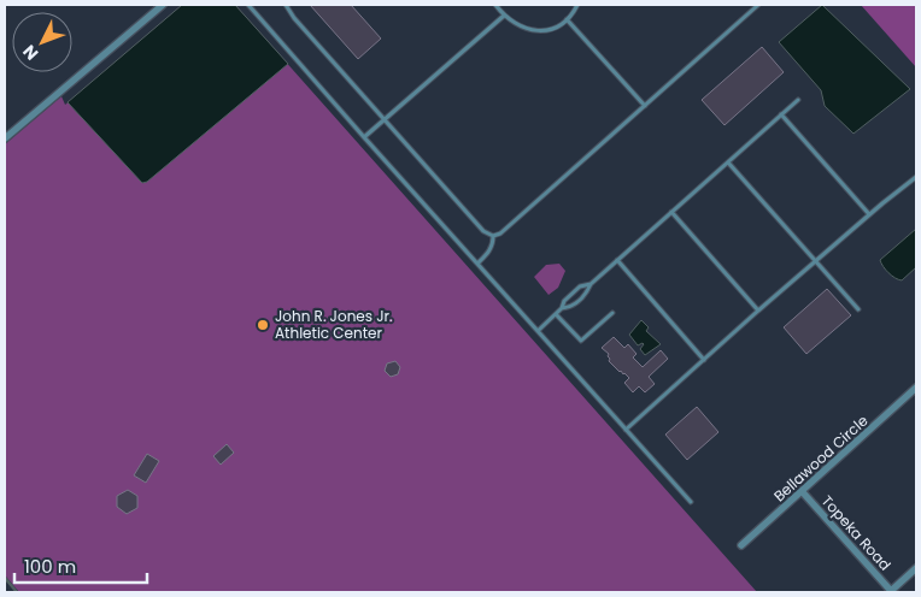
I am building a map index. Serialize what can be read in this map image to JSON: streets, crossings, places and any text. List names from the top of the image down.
{
  "streets": {
    "street": ["Bellawood Circle", "Topeka Road"]
  },
  "crossings": [
    ["Bellawood Circle", "Topeka Road"]
  ],
  "places": ["John R. Jones Jr. Athletic Center"],
  "scale_bar": "100 m",
  "north": "bottom left"
}
